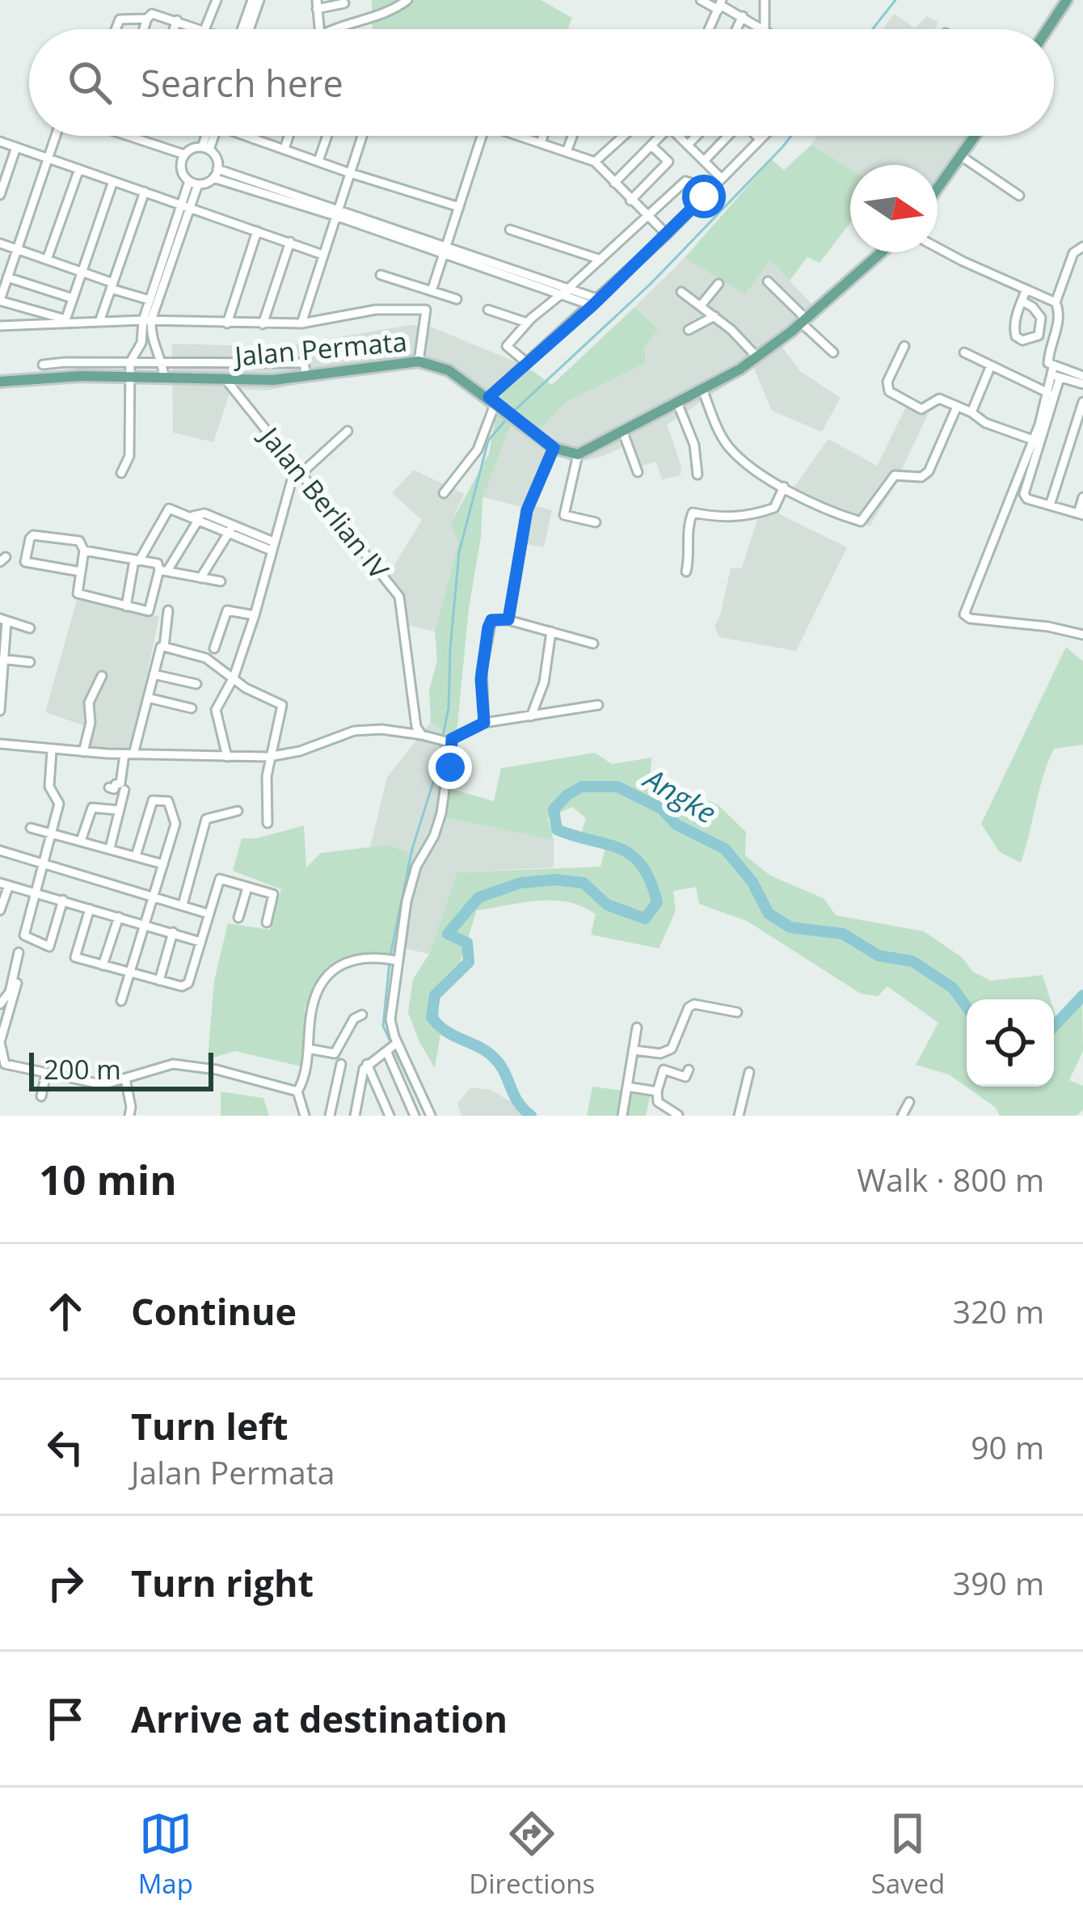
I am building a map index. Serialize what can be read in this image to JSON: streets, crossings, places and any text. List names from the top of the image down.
{
  "streets": {
    "main road": ["Jalan Permata"],
    "street": ["Jalan Berlian IV"]
  },
  "crossings": [
    ["Jalan Permata", "Jalan Berlian IV"]
  ],
  "water": ["Angke"],
  "scale_bar": "200 m",
  "north": "right",
  "page": {
    "search": "Search here",
    "scale": "200 m",
    "heading": ["10 min", "Walk · 800 m"],
    "list": [
      ["Continue", "320 m"],
      ["Turn left", "Jalan Permata", "90 m"],
      ["Turn right", "390 m"],
      "Arrive at destination"
    ],
    "nav": ["Map", "Directions", "Saved"]
  }
}
